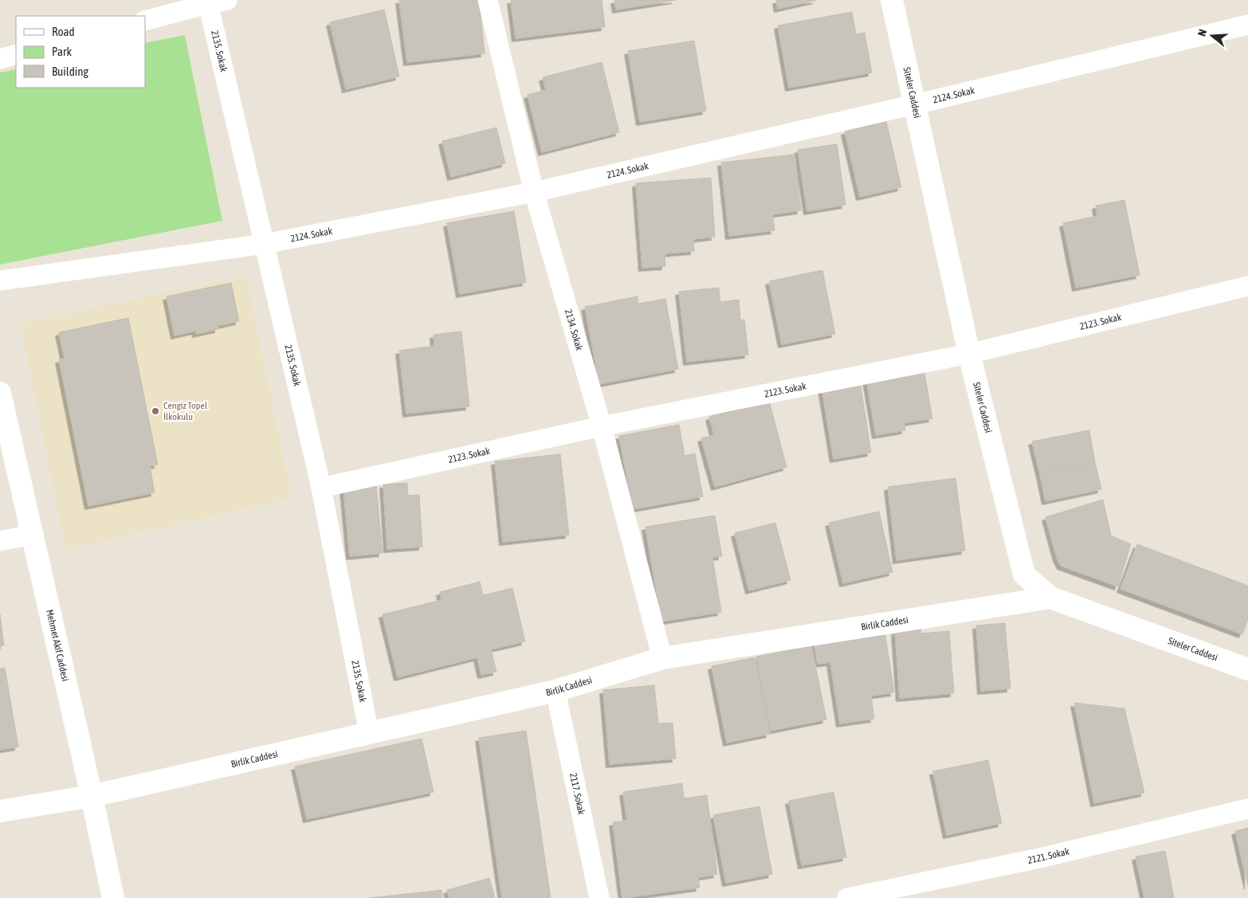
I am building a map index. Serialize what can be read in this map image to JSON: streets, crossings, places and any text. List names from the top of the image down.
{
  "streets": {
    "street": [
      "2135. Sokak",
      "Siteler Caddesi",
      "2124. Sokak",
      "2123. Sokak",
      "2134. Sokak",
      "Birlik Caddesi",
      "Mehmet Akif Caddesi",
      "2117. Sokak",
      "2121. Sokak"
    ]
  },
  "crossings": [
    ["2135. Sokak", "2124. Sokak"],
    ["2135. Sokak", "2123. Sokak"],
    ["2135. Sokak", "Birlik Caddesi"],
    ["Siteler Caddesi", "2124. Sokak"],
    ["Siteler Caddesi", "2123. Sokak"],
    ["Siteler Caddesi", "Birlik Caddesi"],
    ["2124. Sokak", "2134. Sokak"],
    ["2123. Sokak", "2134. Sokak"],
    ["2134. Sokak", "Birlik Caddesi"],
    ["Birlik Caddesi", "Mehmet Akif Caddesi"],
    ["Birlik Caddesi", "2117. Sokak"]
  ],
  "places": ["Cengiz Topel İlkokulu"],
  "legend": ["Road", "Park", "Building"],
  "north": "left"
}
